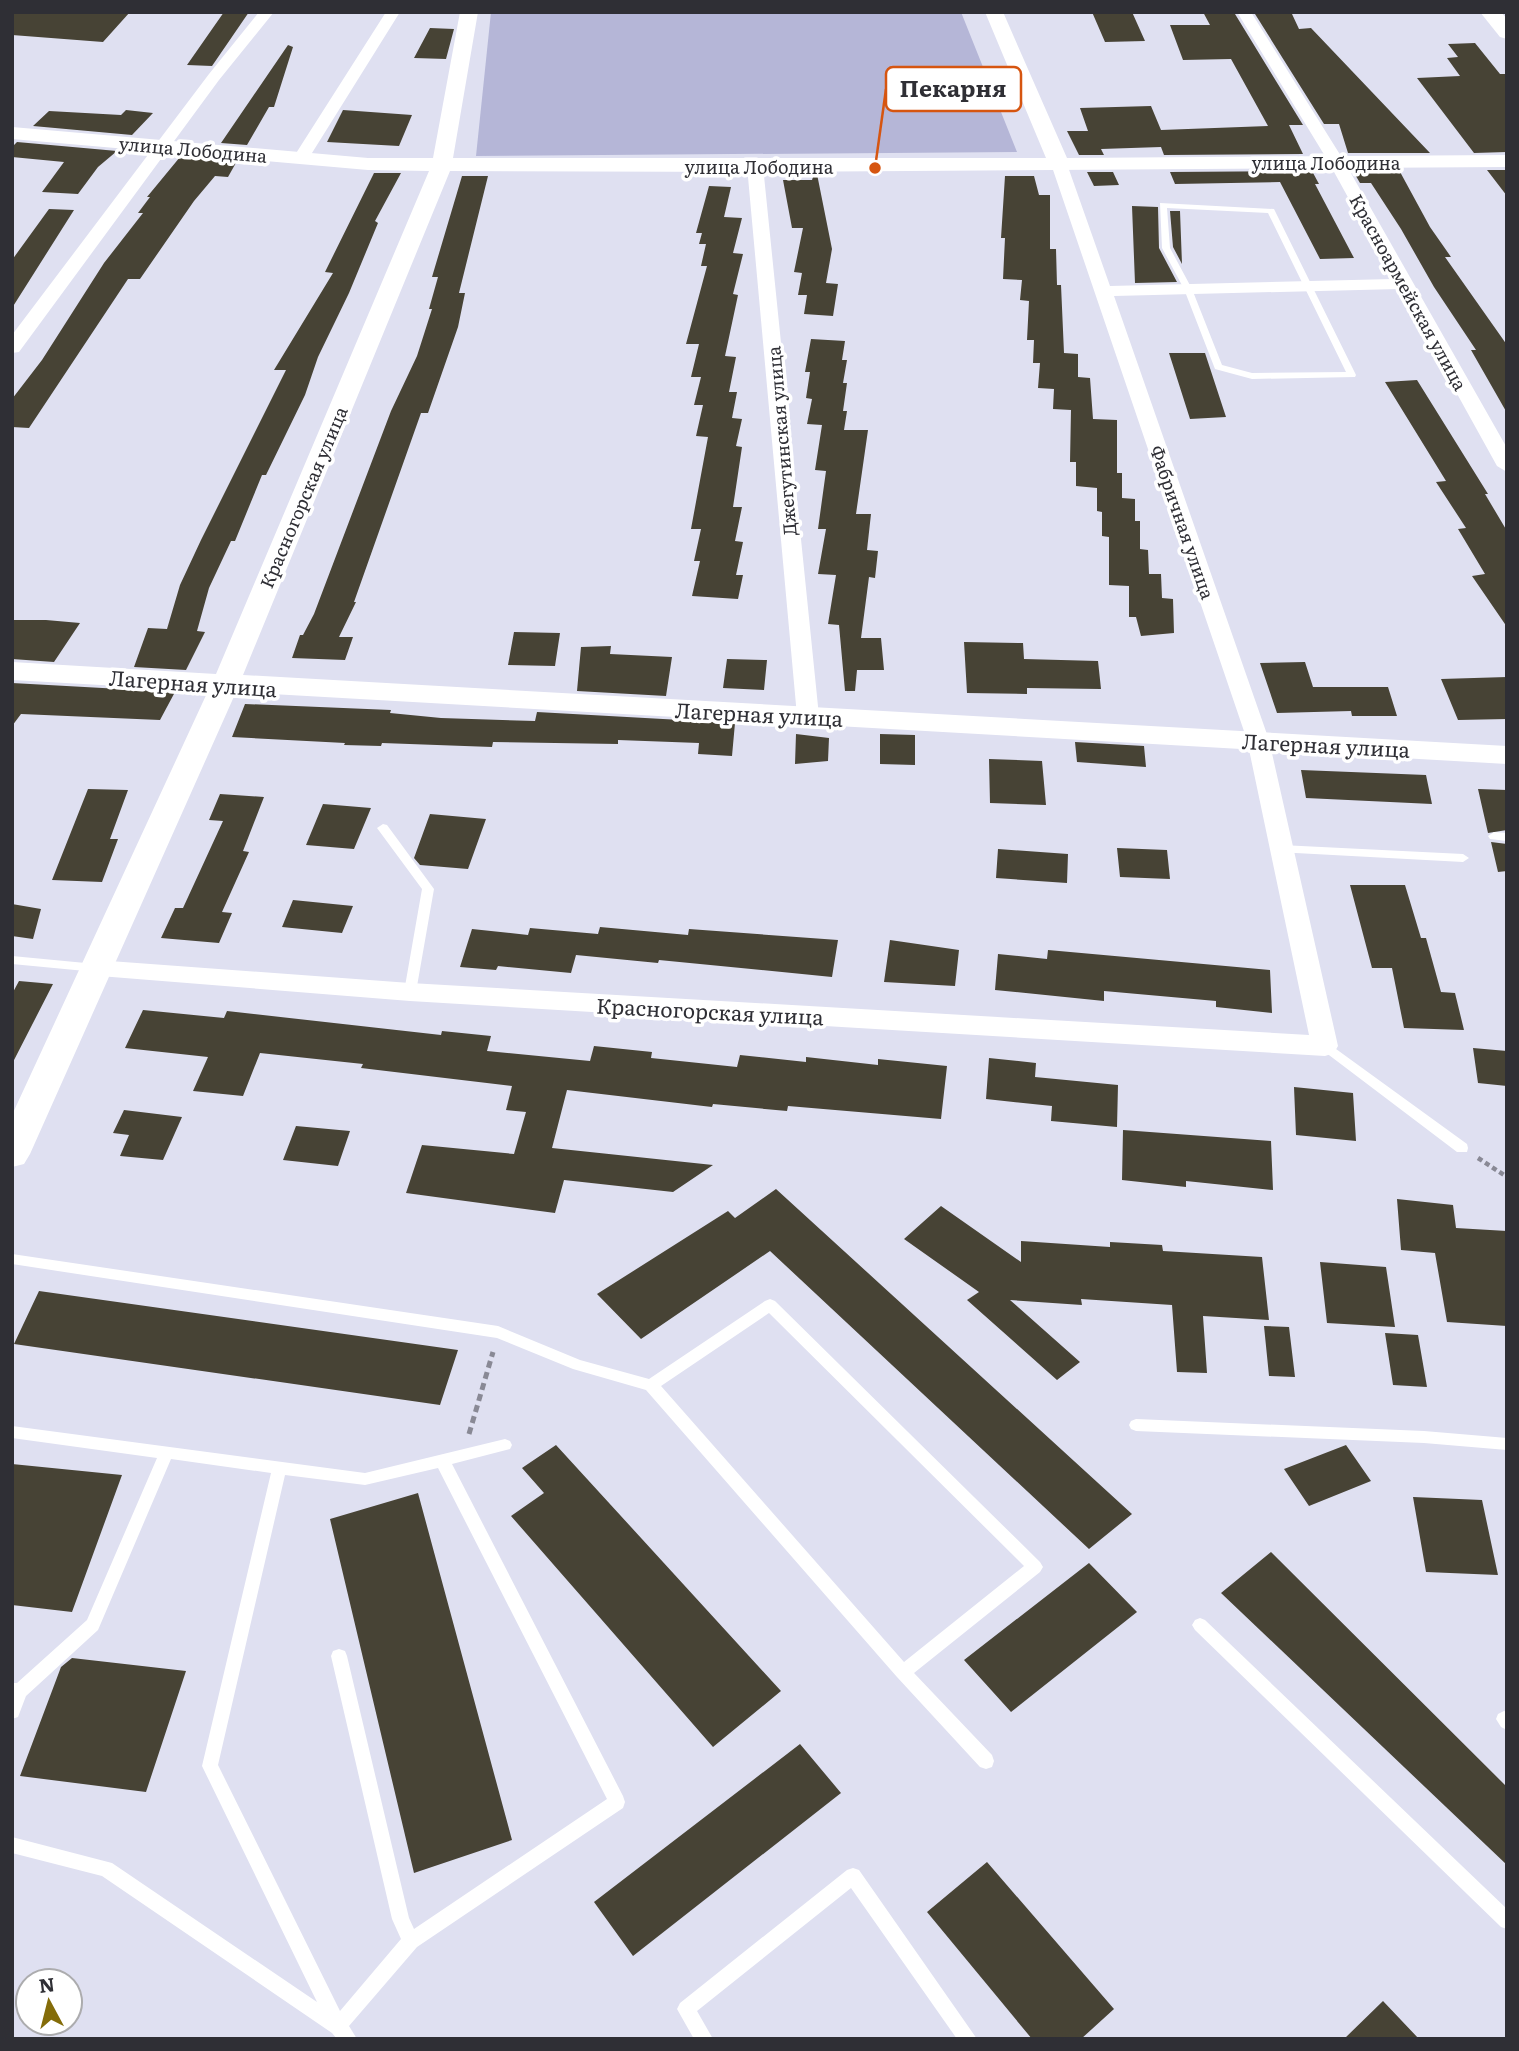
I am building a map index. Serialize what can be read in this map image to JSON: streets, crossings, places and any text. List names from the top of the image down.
{
  "streets": {
    "street": [
      "улица Лободина",
      "Красноармейская улица",
      "Джегутинская улица",
      "Красногорская улица",
      "Фабричная улица",
      "Лагерная улица"
    ]
  },
  "crossings": [
    ["улица Лободина", "Красноармейская улица"],
    ["улица Лободина", "Джегутинская улица"],
    ["улица Лободина", "Красногорская улица"],
    ["улица Лободина", "Фабричная улица"],
    ["Джегутинская улица", "Лагерная улица"],
    ["Красногорская улица", "Фабричная улица"],
    ["Красногорская улица", "Лагерная улица"],
    ["Фабричная улица", "Лагерная улица"]
  ],
  "places": ["Пекарня"],
  "north": "top"
}
